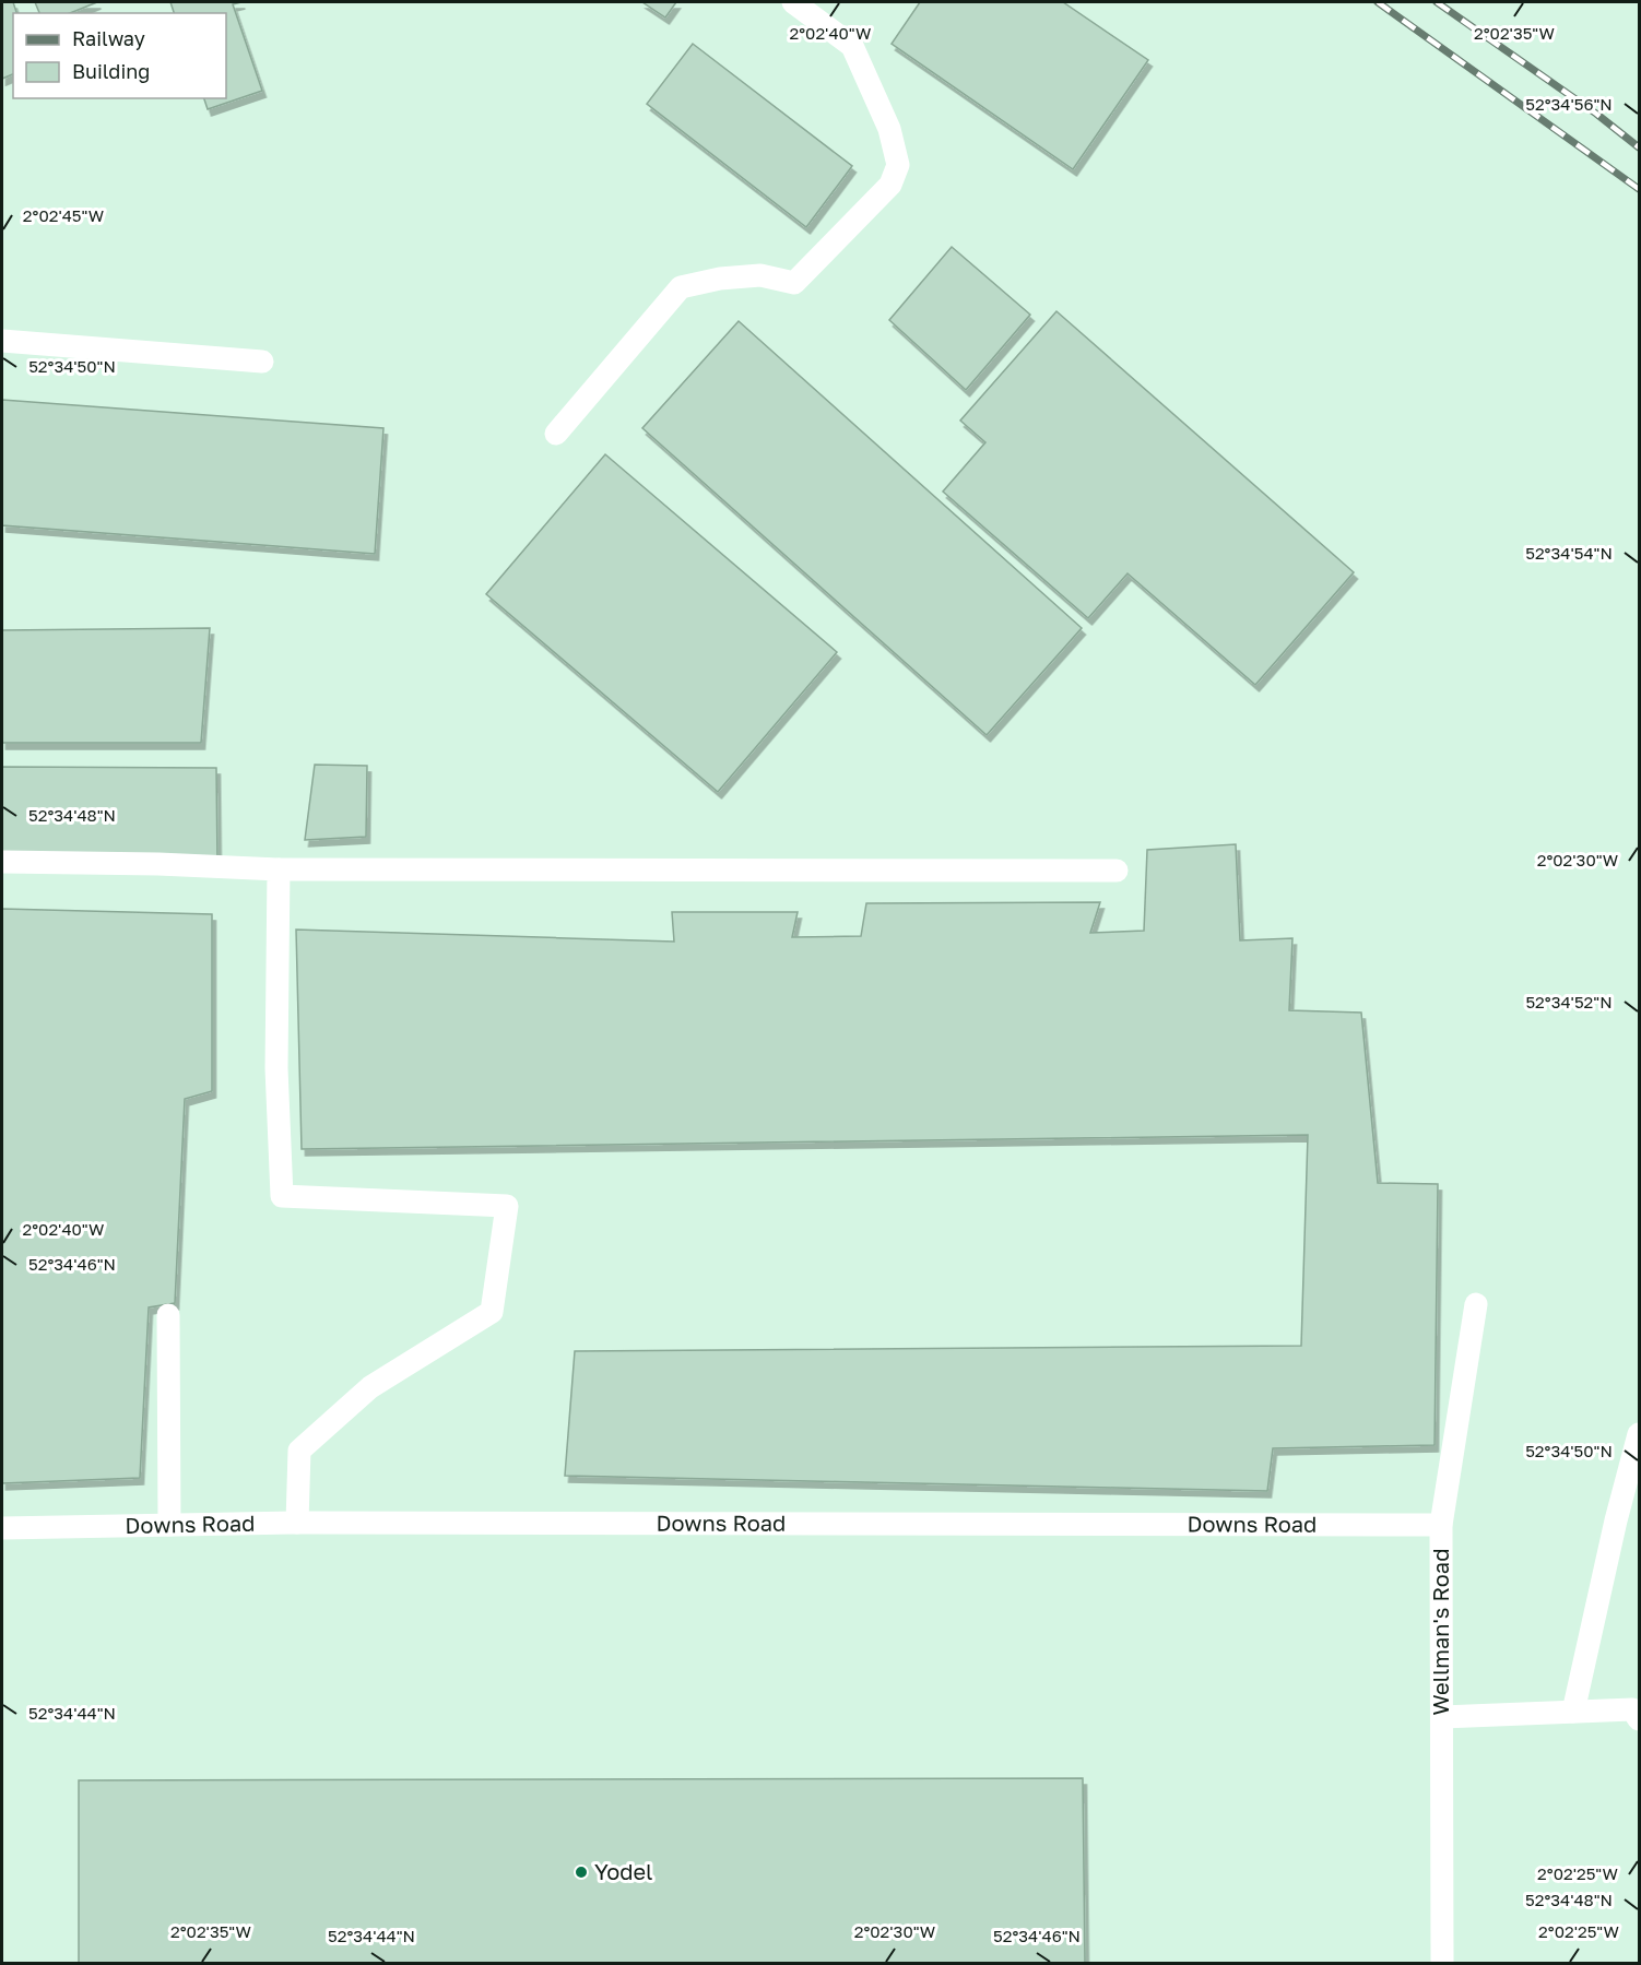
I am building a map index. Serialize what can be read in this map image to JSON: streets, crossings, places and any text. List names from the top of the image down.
{
  "streets": {
    "lane": ["Downs Road", "Wellman's Road"]
  },
  "crossings": [
    ["Downs Road", "Wellman's Road"]
  ],
  "places": ["Yodel"],
  "legend": ["Railway", "Building"],
  "coordinates": [
    "2°02'40\"W",
    "2°02'35\"W",
    "52°34'56\"N",
    "2°02'45\"W",
    "52°34'50\"N",
    "52°34'54\"N",
    "52°34'48\"N",
    "2°02'30\"W",
    "52°34'52\"N",
    "52°34'46\"N",
    "52°34'44\"N",
    "2°02'25\"W"
  ]
}
